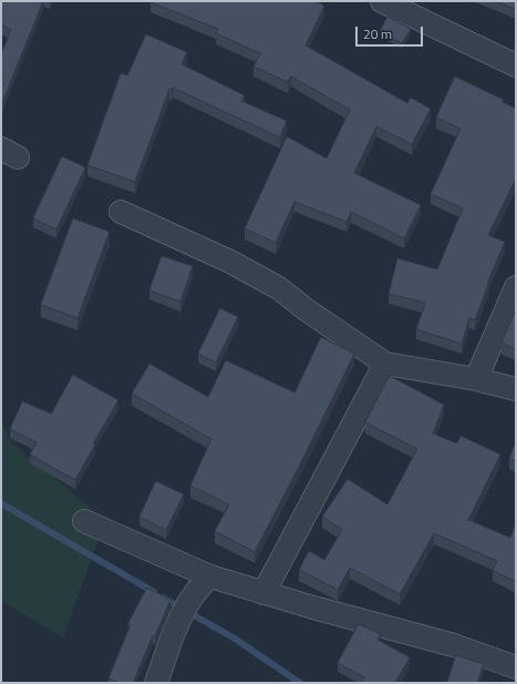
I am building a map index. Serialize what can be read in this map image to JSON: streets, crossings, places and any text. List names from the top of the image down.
{
  "scale_bar": "20 m"
}
